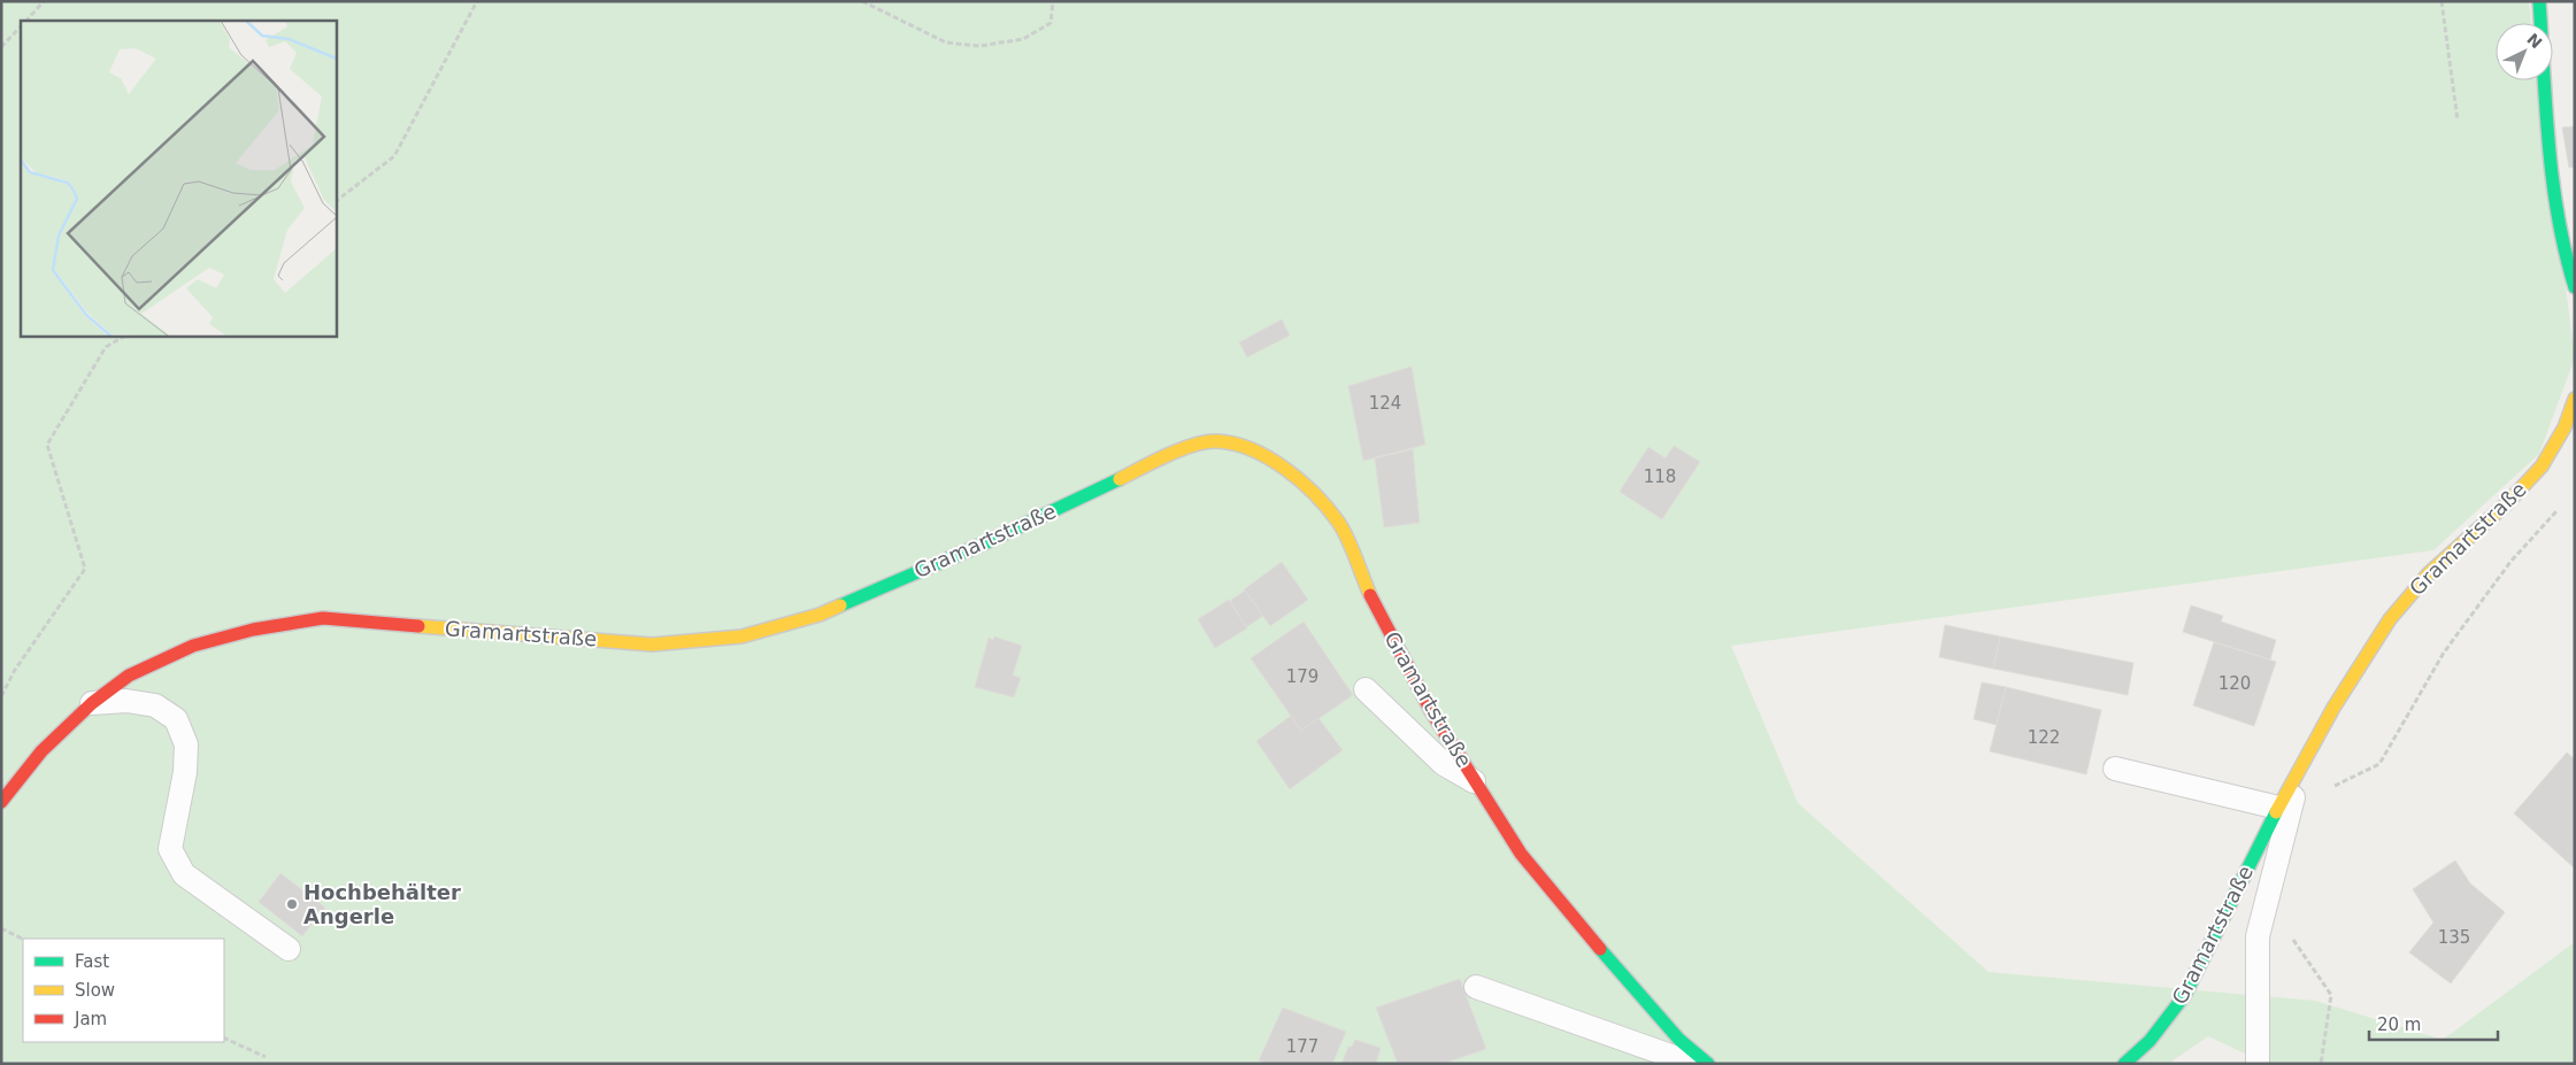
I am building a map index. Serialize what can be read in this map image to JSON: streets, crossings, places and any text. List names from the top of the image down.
{
  "streets": {
    "street": ["Gramartstraße"]
  },
  "places": ["Hochbehälter Angerle"],
  "house_numbers": [
    "124",
    "118",
    "179",
    "120",
    "122",
    "135",
    "177"
  ],
  "legend": ["Fast", "Slow", "Jam"],
  "scale_bar": "20 m",
  "north": "top right"
}
